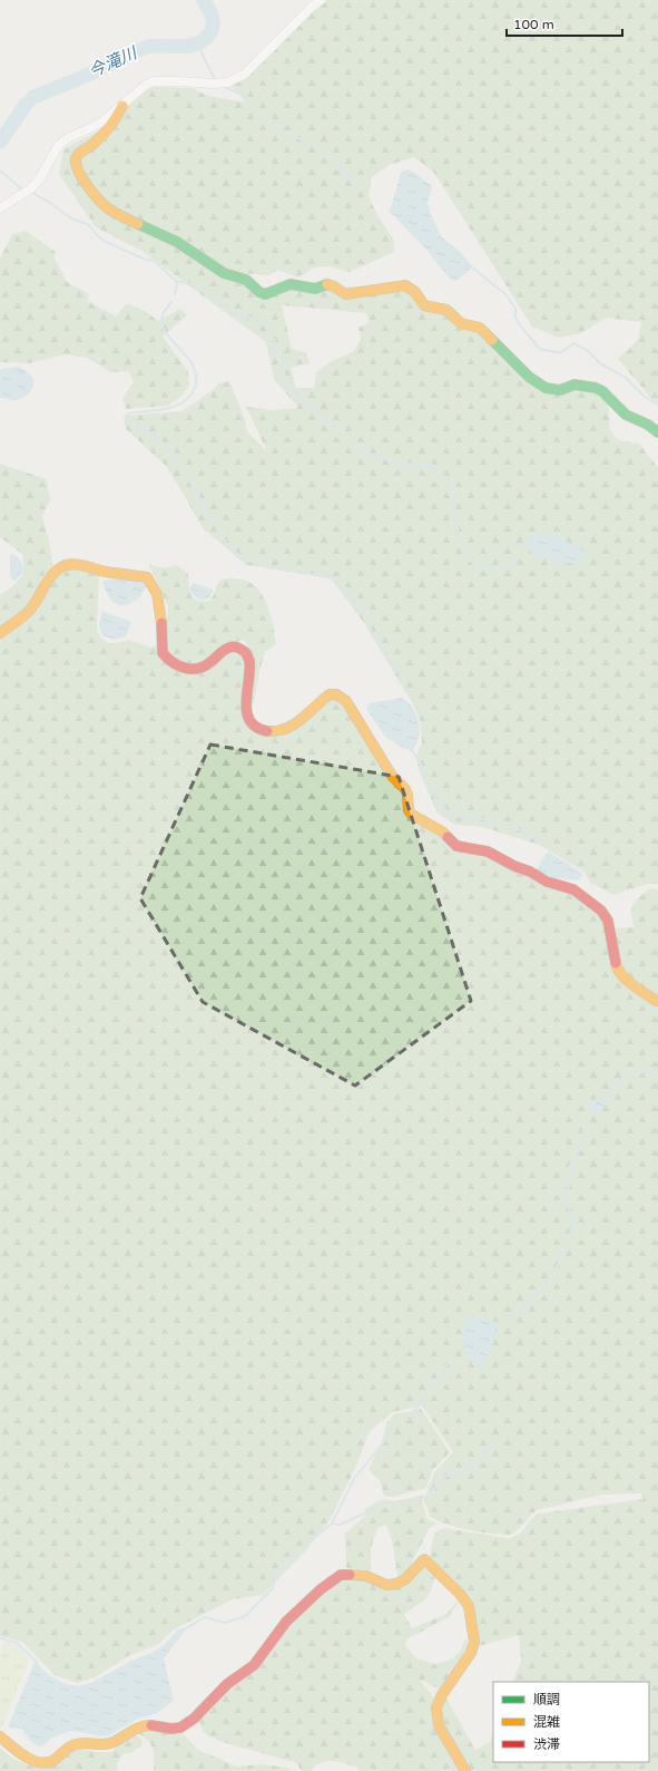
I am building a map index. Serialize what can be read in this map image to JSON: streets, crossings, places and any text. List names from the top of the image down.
{
  "water": ["今滝川"],
  "legend": ["順調", "混雑", "渋滞"],
  "scale_bar": "100 m"
}
